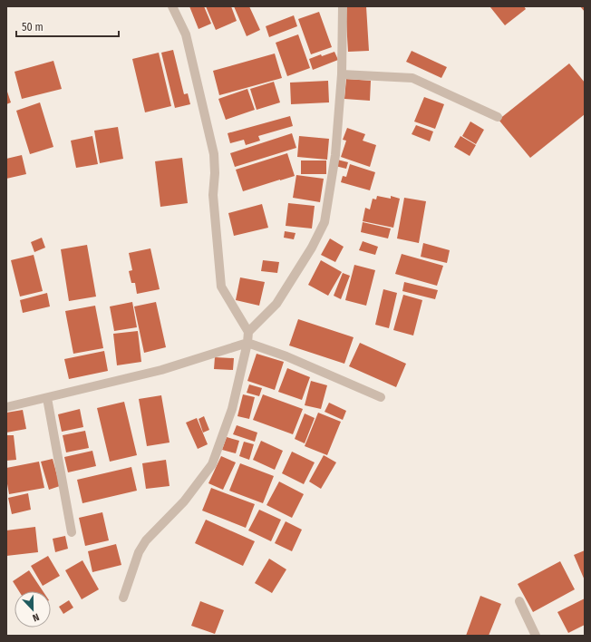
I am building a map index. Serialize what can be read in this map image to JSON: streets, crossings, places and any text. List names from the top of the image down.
{
  "scale_bar": "50 m",
  "north": "bottom"
}
